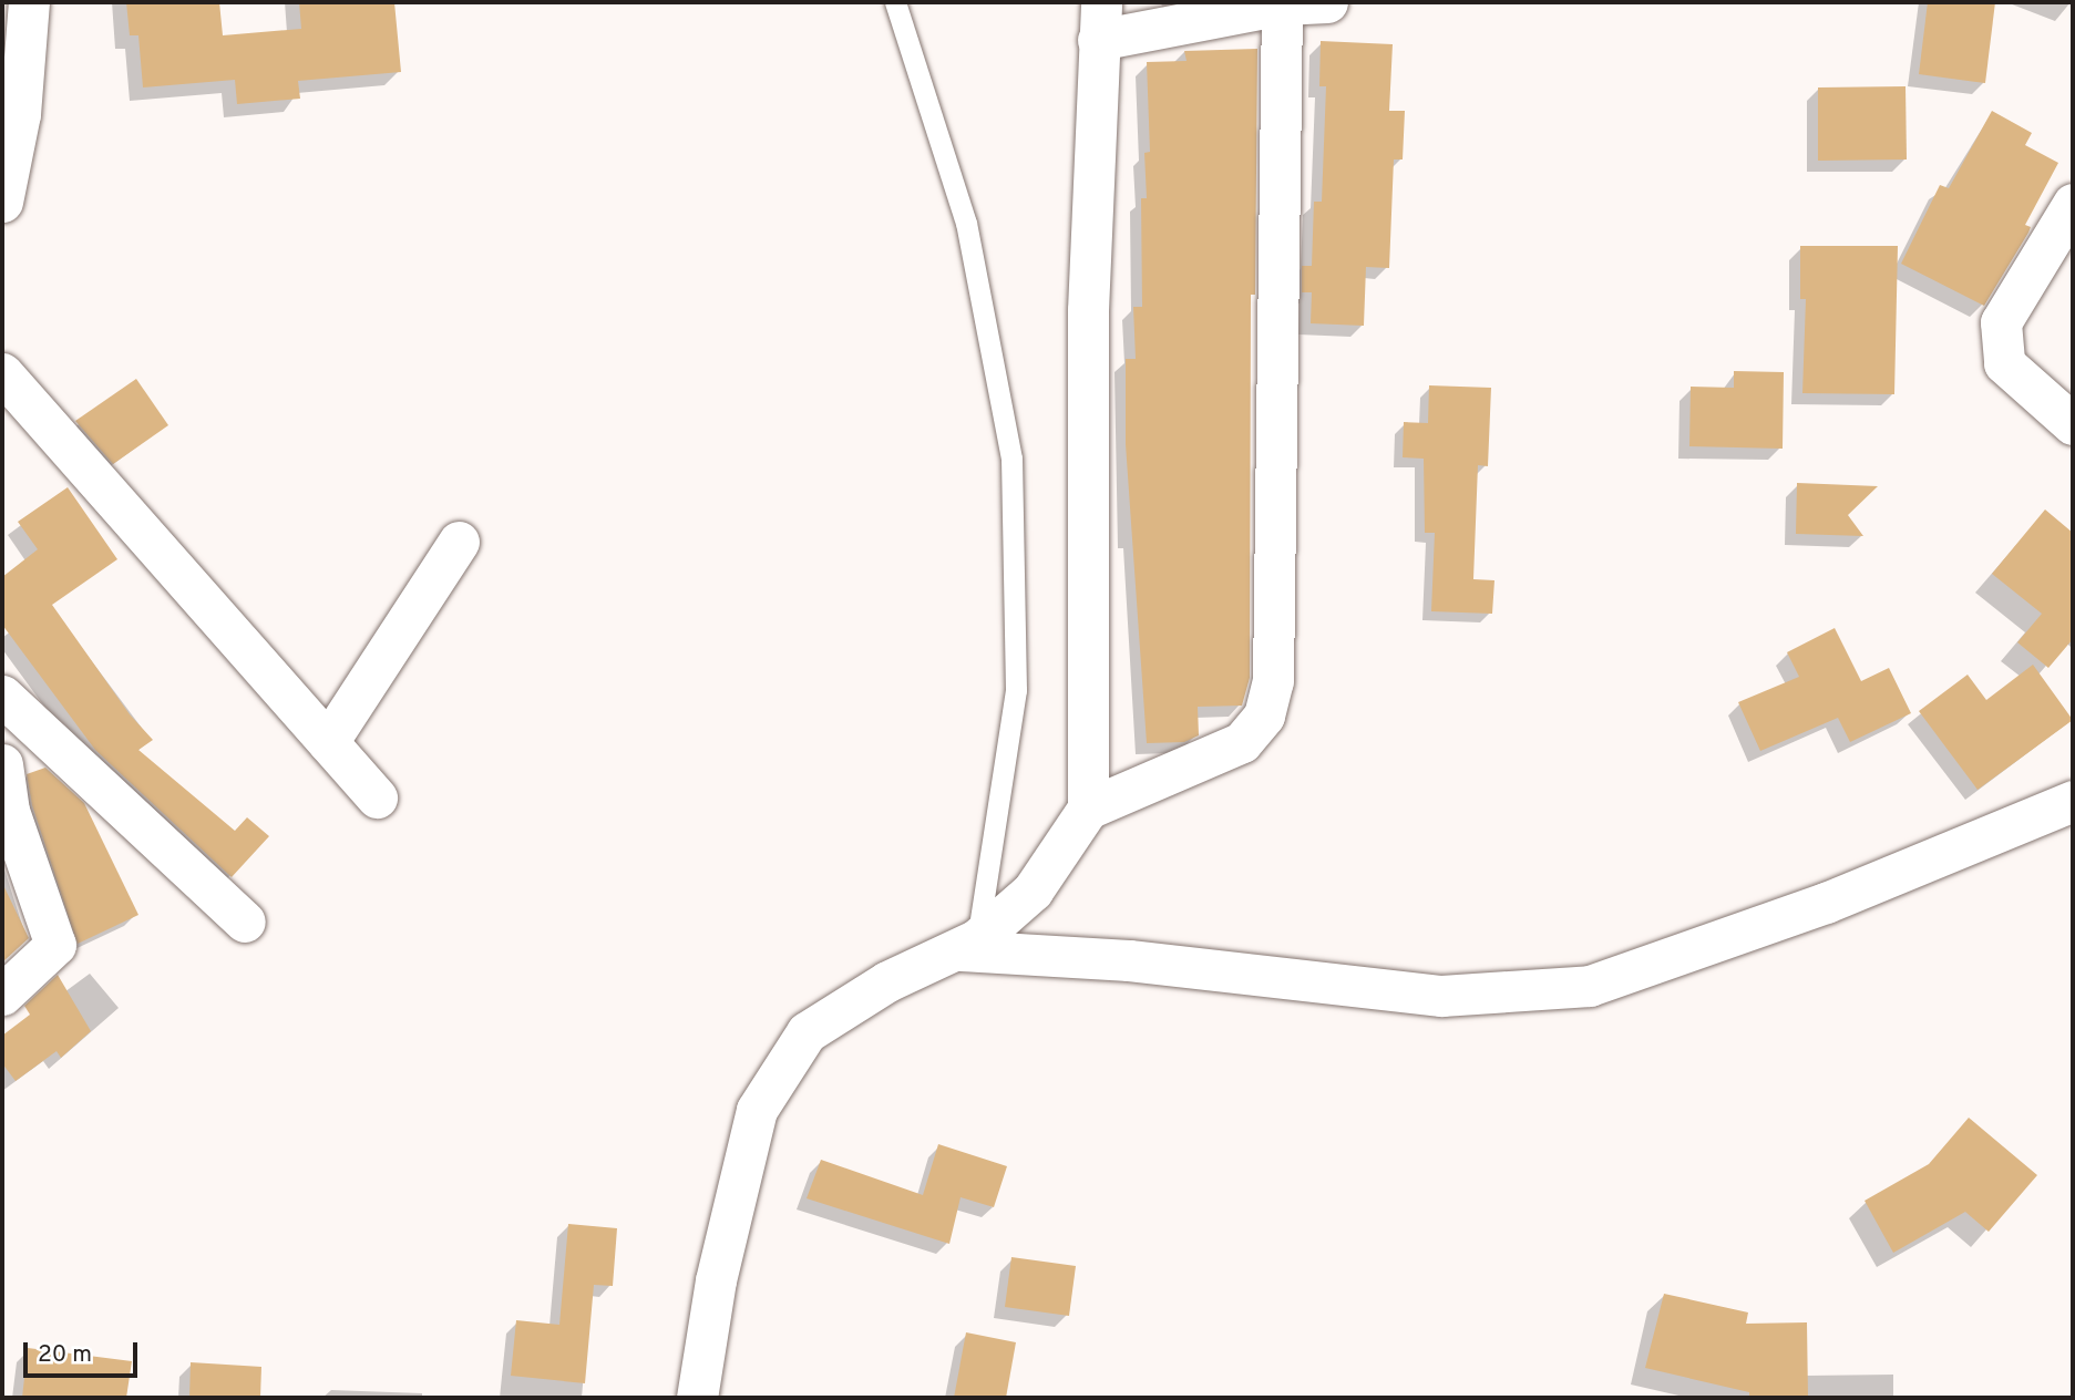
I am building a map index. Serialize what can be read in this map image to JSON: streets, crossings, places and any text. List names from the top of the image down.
{
  "scale_bar": "20 m"
}
